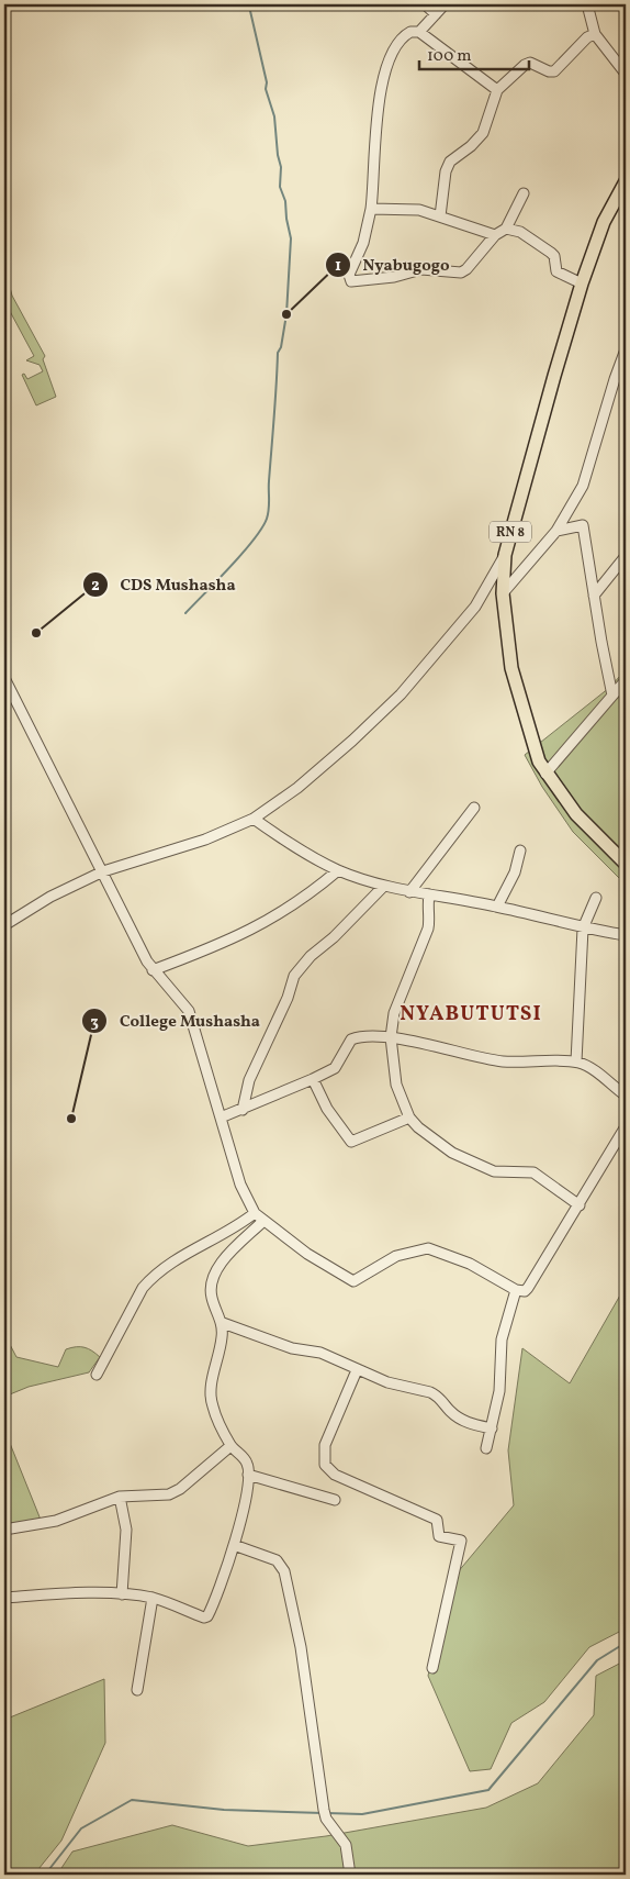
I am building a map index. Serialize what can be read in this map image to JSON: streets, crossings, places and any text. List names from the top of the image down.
{
  "streets": {
    "main road": ["RN 8"]
  },
  "districts": ["NYABUTUTSI"],
  "places": ["Nyabugogo", "CDS Mushasha", "College Mushasha"],
  "scale_bar": "100 m"
}
